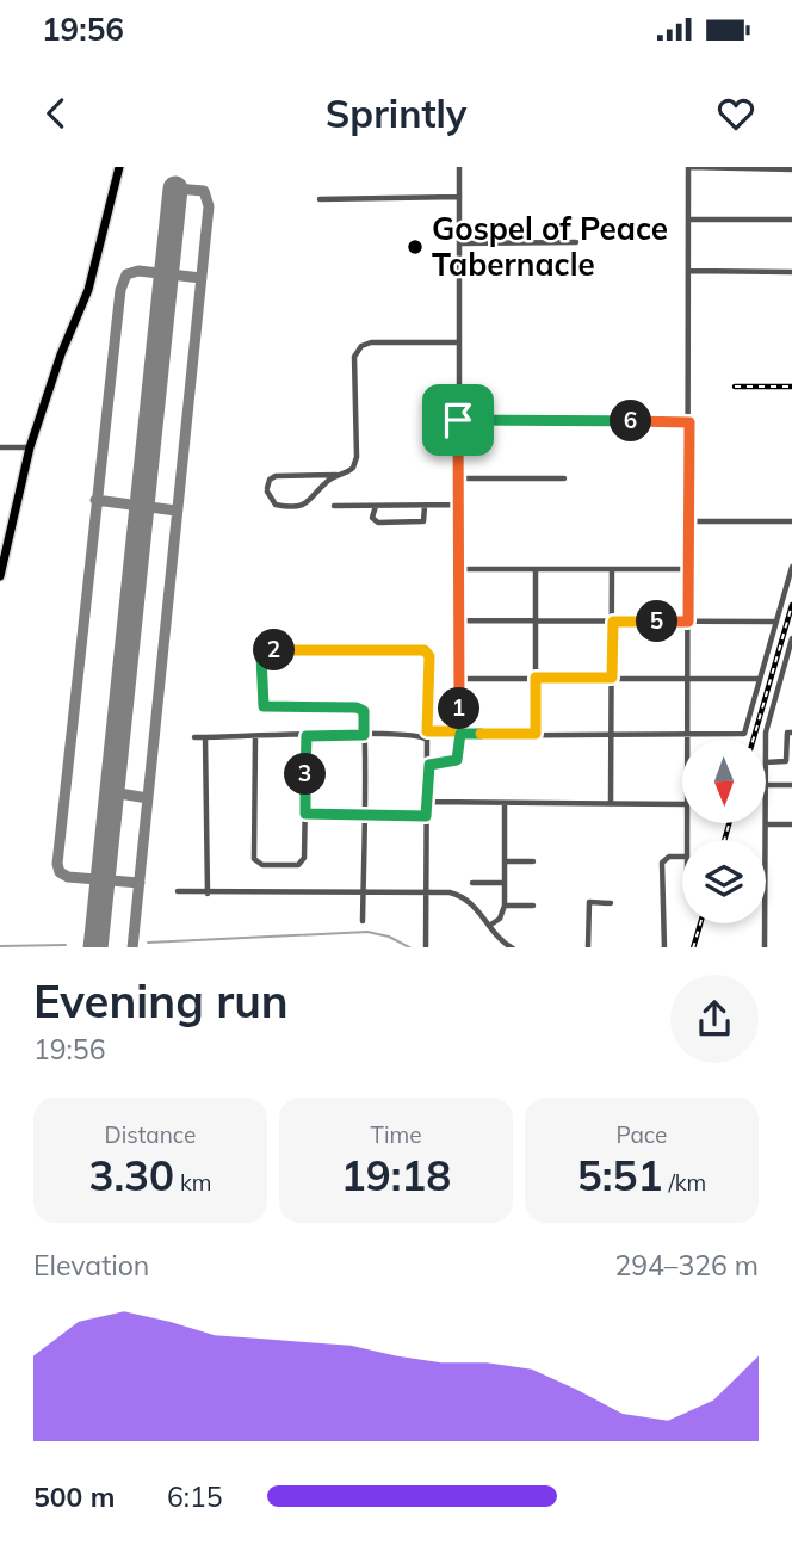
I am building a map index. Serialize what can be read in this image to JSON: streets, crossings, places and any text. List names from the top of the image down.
{
  "places": ["Gospel of Peace Tabernacle"],
  "north": "bottom",
  "page": {
    "status": "19:56",
    "header": "Sprintly",
    "pins": [
      "6",
      "5",
      "2",
      "1",
      "3"
    ],
    "heading": ["Evening run", "19:56"],
    "stats": [
      ["Distance", "3.30 km"],
      ["Time", "19:18"],
      ["Pace", "5:51 /km"]
    ],
    "chart": ["Elevation", "294–326 m"],
    "list": [
      {
        "name": "500 m",
        "note": "6:15"
      }
    ]
  }
}
